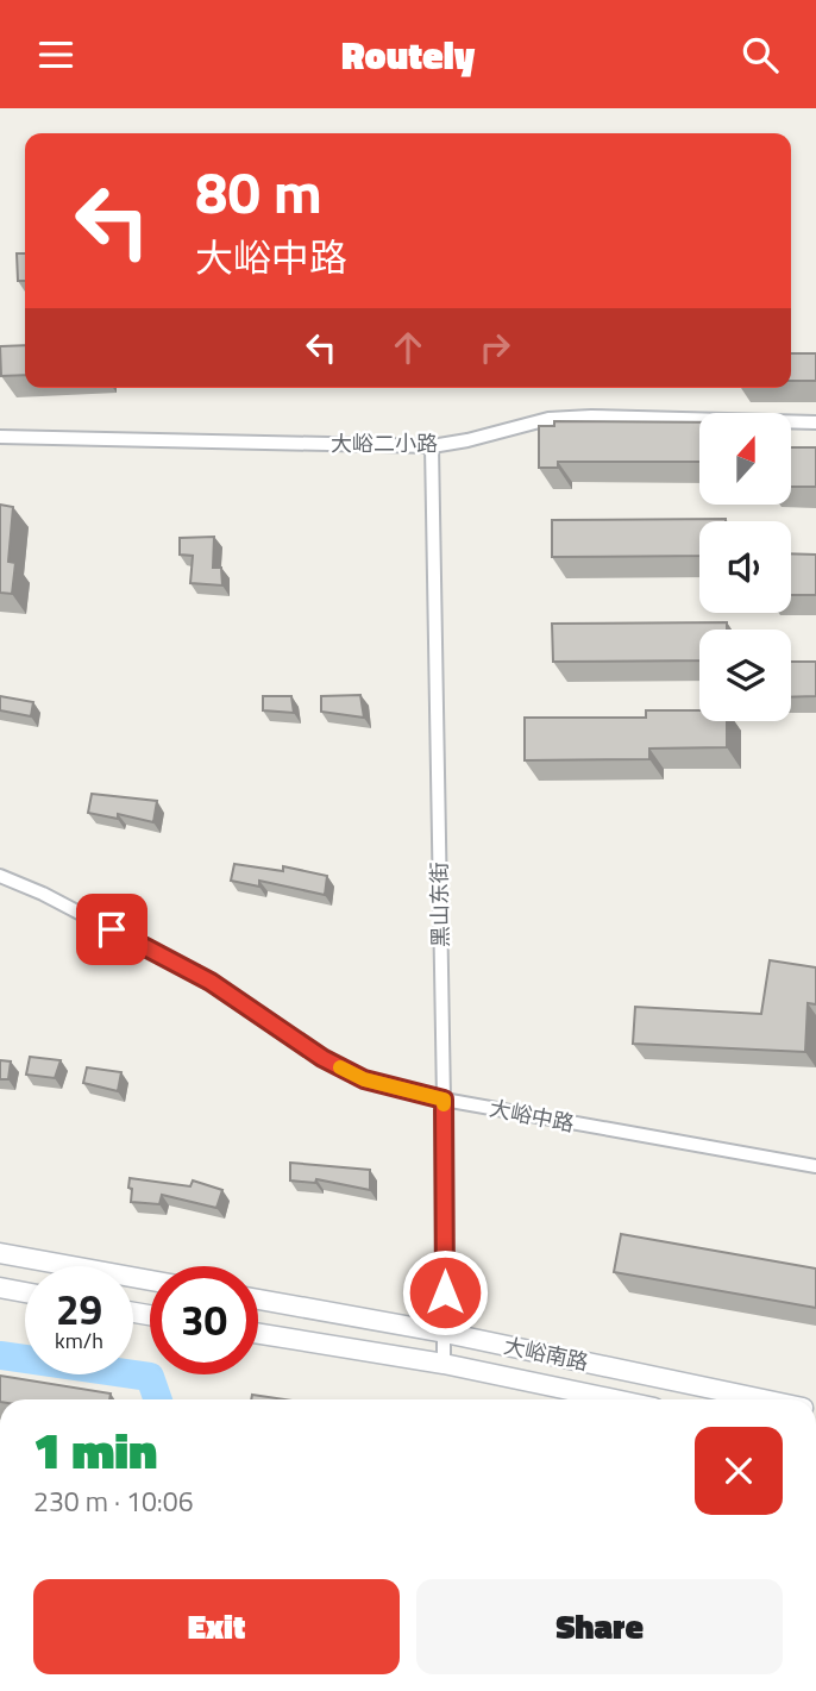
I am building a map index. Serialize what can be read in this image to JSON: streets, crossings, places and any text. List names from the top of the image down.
{
  "streets": {
    "main road": ["大峪南路"],
    "street": ["大峪二小路", "黑山东街", "大峪中路"]
  },
  "crossings": [
    ["大峪二小路", "黑山东街"],
    ["黑山东街", "大峪中路"],
    ["黑山东街", "大峪南路"]
  ],
  "north": "top",
  "page": {
    "header": "Routely",
    "turn": ["80 m", "大峪中路"],
    "speed": "29 km/h",
    "limit": "30",
    "heading": ["1 min", "230 m · 10:06"],
    "buttons": ["Exit", "Share"]
  }
}
